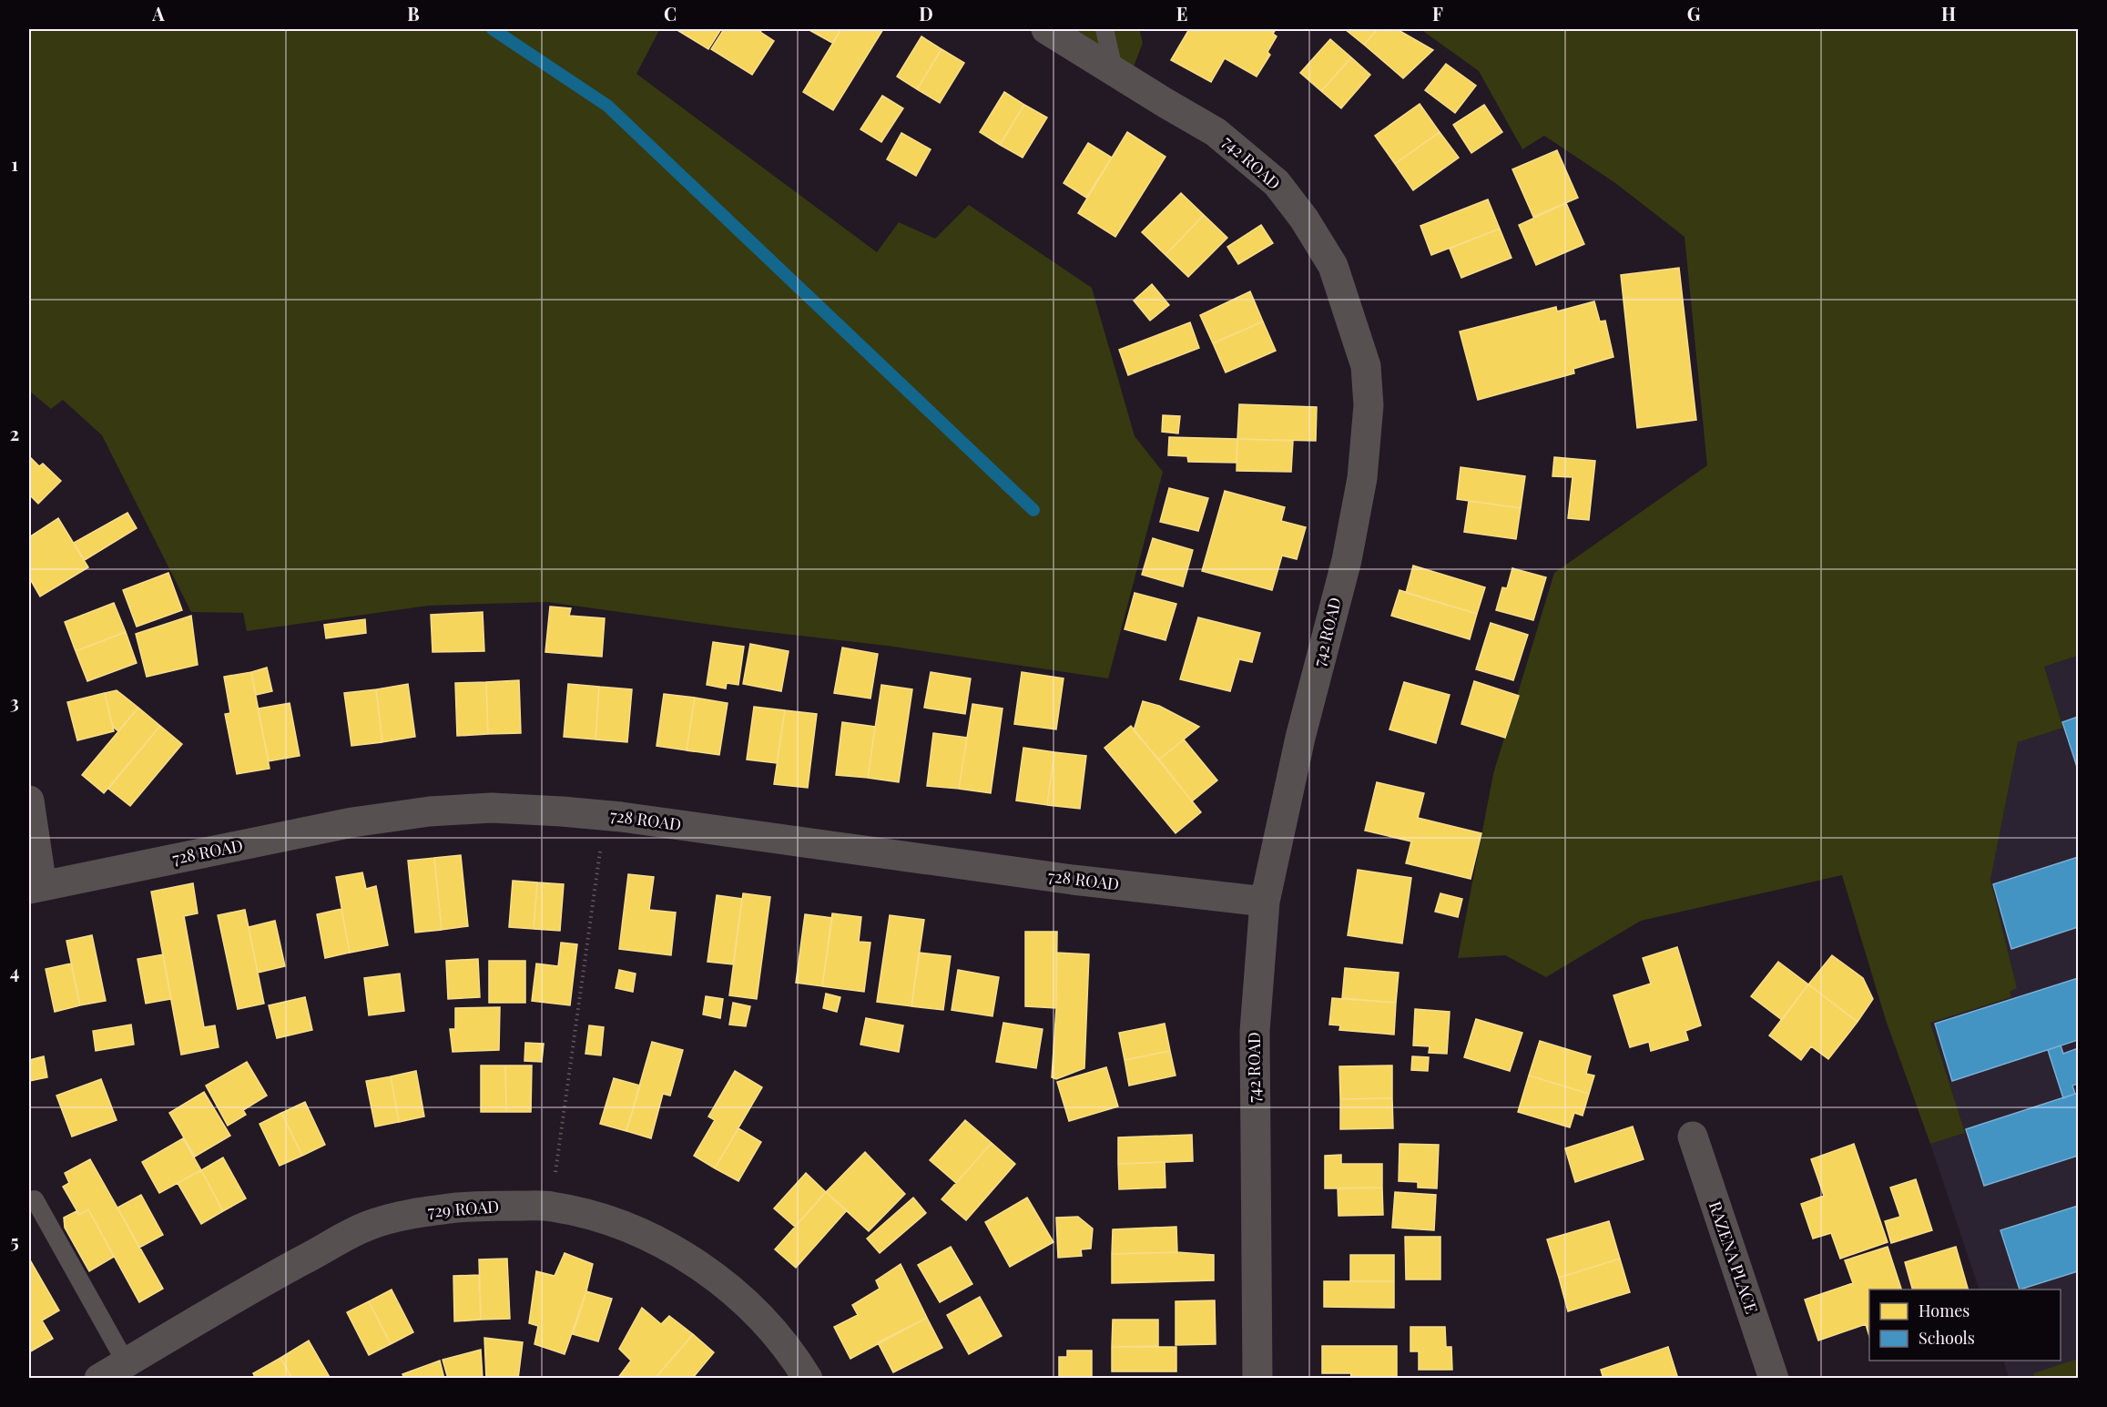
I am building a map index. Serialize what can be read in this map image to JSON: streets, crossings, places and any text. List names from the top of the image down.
{
  "streets": {
    "street": [
      "742 ROAD",
      "728 ROAD",
      "729 ROAD",
      "RAZENA PLACE"
    ]
  },
  "crossings": [
    ["742 ROAD", "728 ROAD"]
  ],
  "legend": ["Homes", "Schools"],
  "grid": {
    "columns": [
      "A",
      "B",
      "C",
      "D",
      "E",
      "F",
      "G",
      "H"
    ],
    "rows": [
      "1",
      "2",
      "3",
      "4",
      "5"
    ]
  }
}
